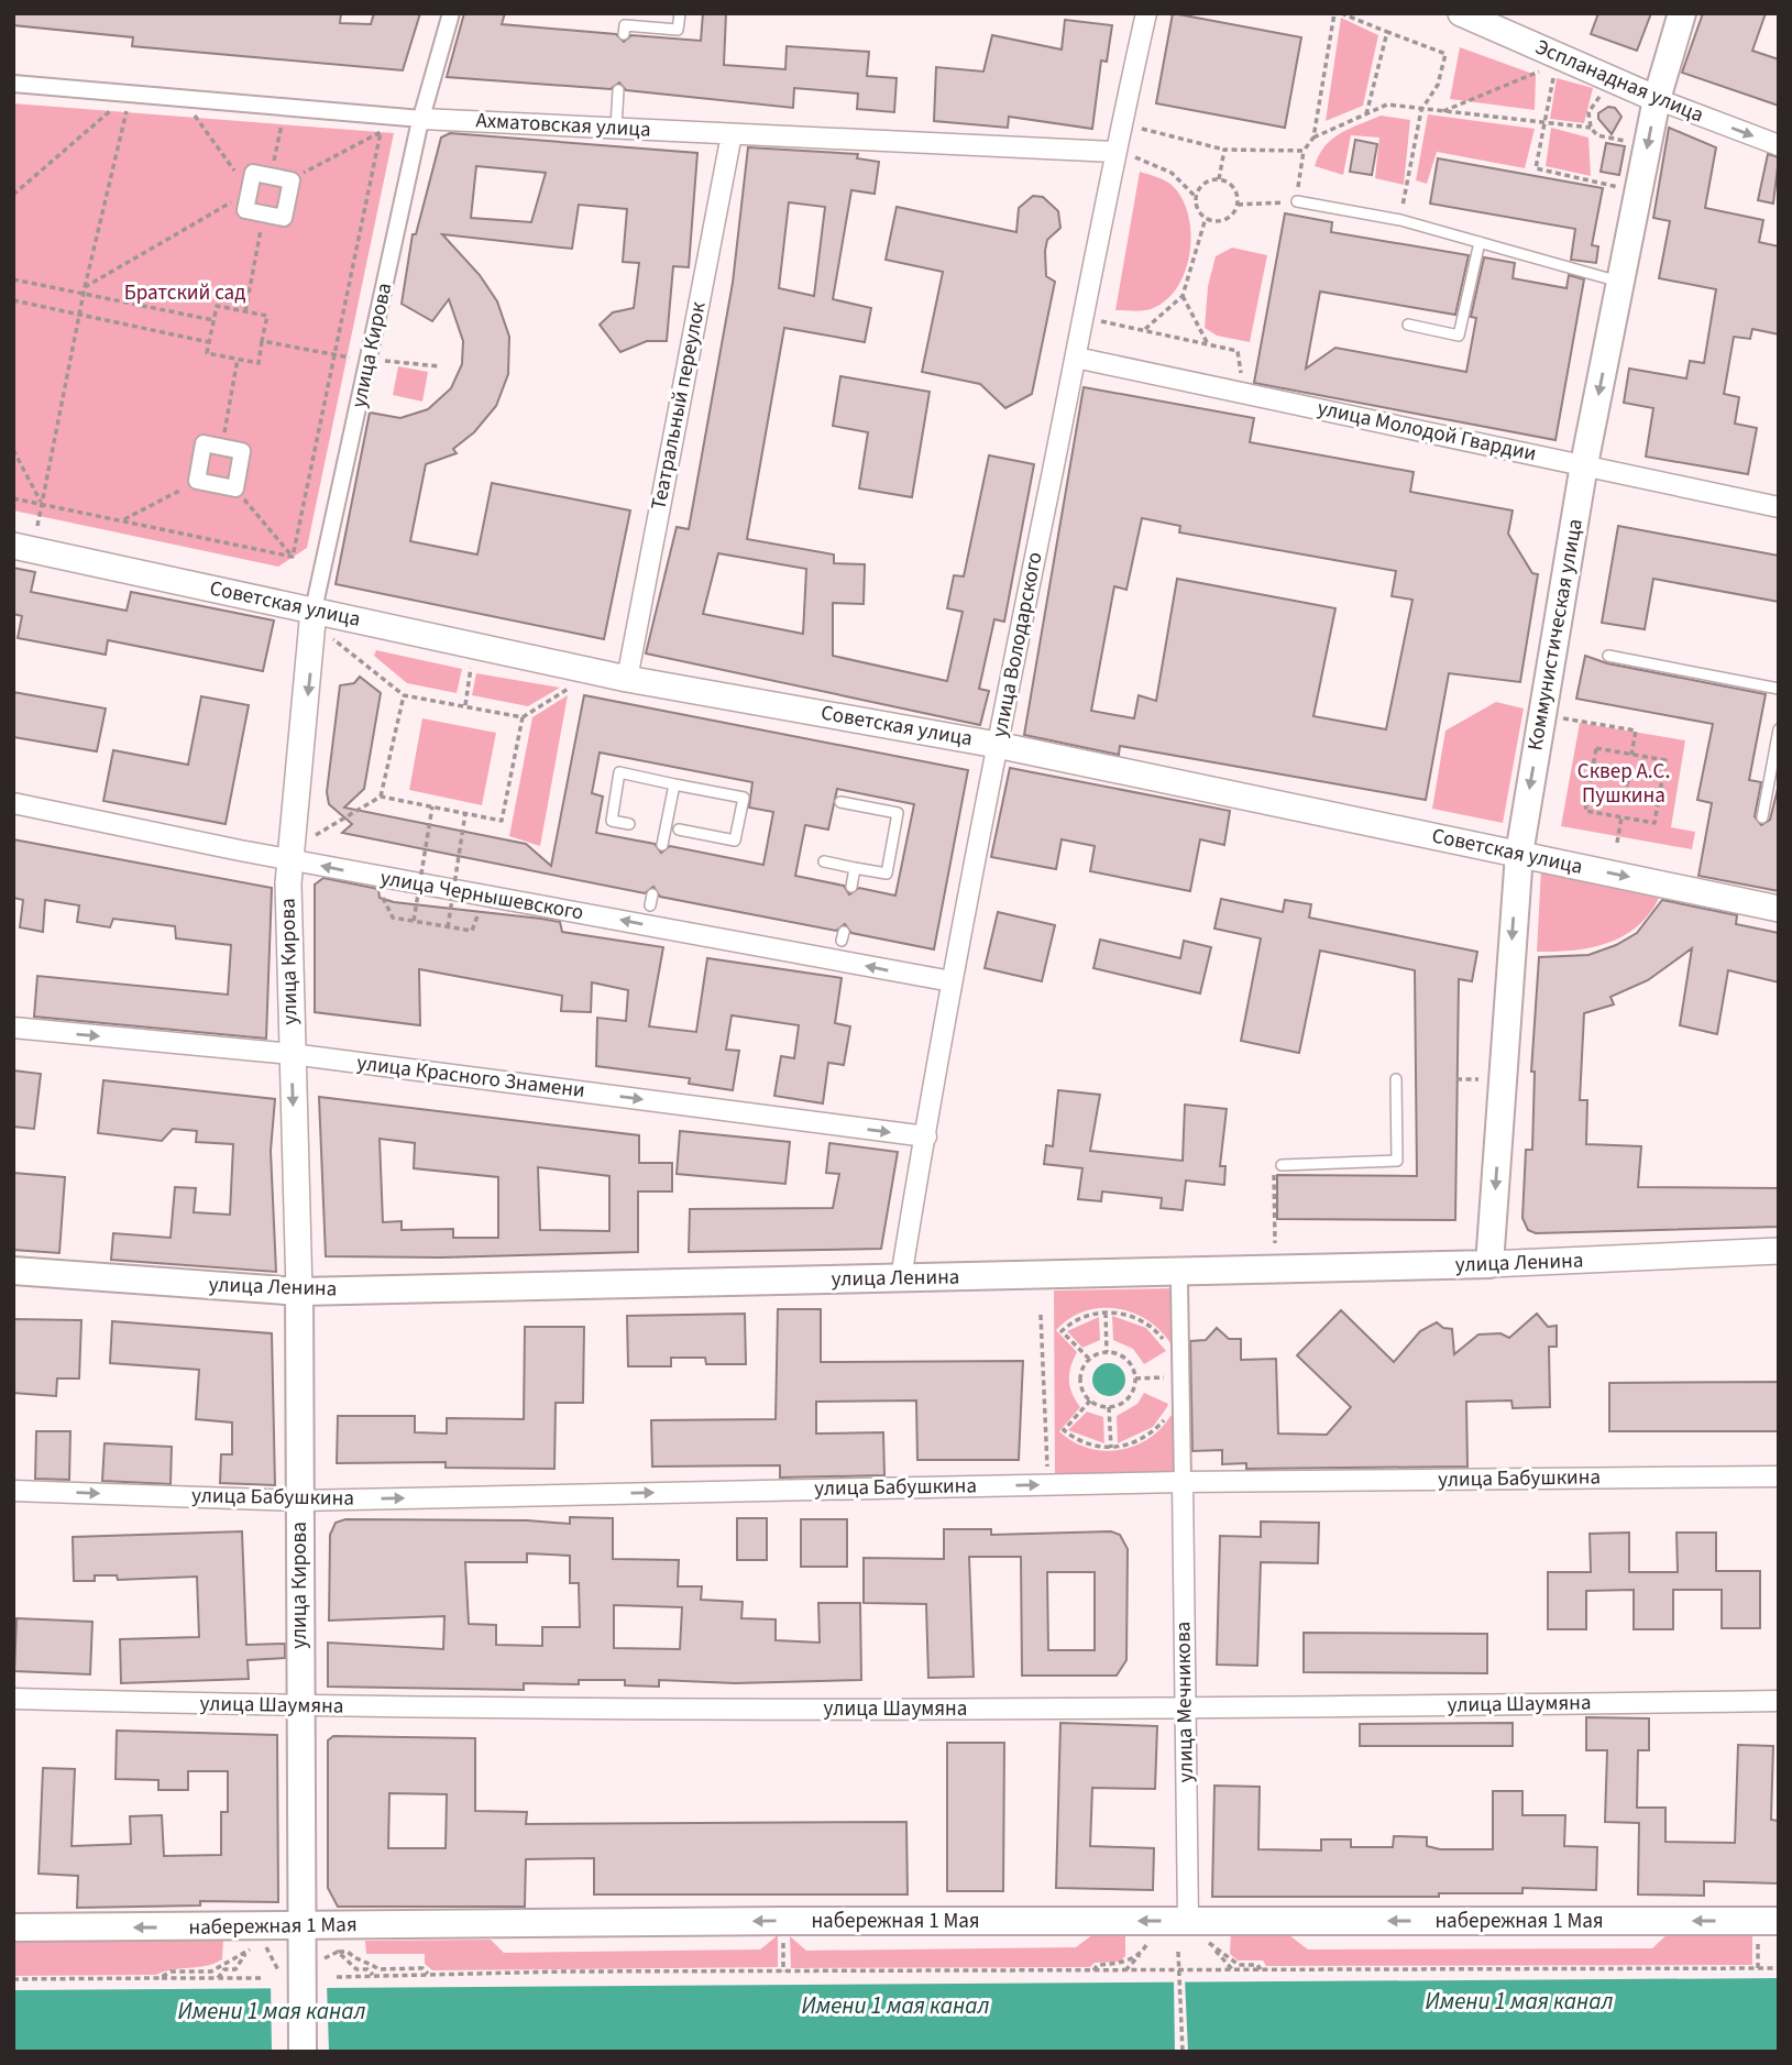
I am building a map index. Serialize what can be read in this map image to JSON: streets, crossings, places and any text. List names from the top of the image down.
{
  "streets": {
    "main road": [
      "улица Кирова",
      "Коммунистическая улица",
      "улица Ленина",
      "набережная 1 Мая"
    ],
    "street": [
      "Эспланадная улица",
      "Ахматовская улица",
      "Театральный переулок",
      "улица Молодой Гвардии",
      "Советская улица",
      "улица Володарского",
      "улица Чернышевского",
      "улица Красного Знамени",
      "улица Бабушкина",
      "улица Мечникова",
      "улица Шаумяна"
    ]
  },
  "crossings": [
    ["Эспланадная улица", "Коммунистическая улица"],
    ["Ахматовская улица", "улица Кирова"],
    ["Ахматовская улица", "Театральный переулок"],
    ["Ахматовская улица", "улица Володарского"],
    ["улица Кирова", "Советская улица"],
    ["улица Кирова", "улица Чернышевского"],
    ["улица Кирова", "улица Красного Знамени"],
    ["улица Кирова", "улица Ленина"],
    ["улица Кирова", "улица Бабушкина"],
    ["улица Кирова", "улица Шаумяна"],
    ["улица Кирова", "набережная 1 Мая"],
    ["Театральный переулок", "Советская улица"],
    ["улица Молодой Гвардии", "Коммунистическая улица"],
    ["улица Молодой Гвардии", "улица Володарского"],
    ["Советская улица", "Коммунистическая улица"],
    ["Советская улица", "улица Володарского"],
    ["Коммунистическая улица", "улица Ленина"],
    ["улица Володарского", "улица Чернышевского"],
    ["улица Володарского", "улица Красного Знамени"],
    ["улица Володарского", "улица Ленина"],
    ["улица Бабушкина", "улица Мечникова"],
    ["улица Мечникова", "улица Шаумяна"],
    ["улица Мечникова", "набережная 1 Мая"]
  ],
  "one_way": [
    "Эспланадная улица",
    "Коммунистическая улица",
    "улица Чернышевского",
    "улица Красного Знамени",
    "улица Бабушкина",
    "набережная 1 Мая"
  ],
  "water": ["Имени 1 мая канал"],
  "parks": ["Братский сад", "Сквер А.С. Пушкина"]
}
